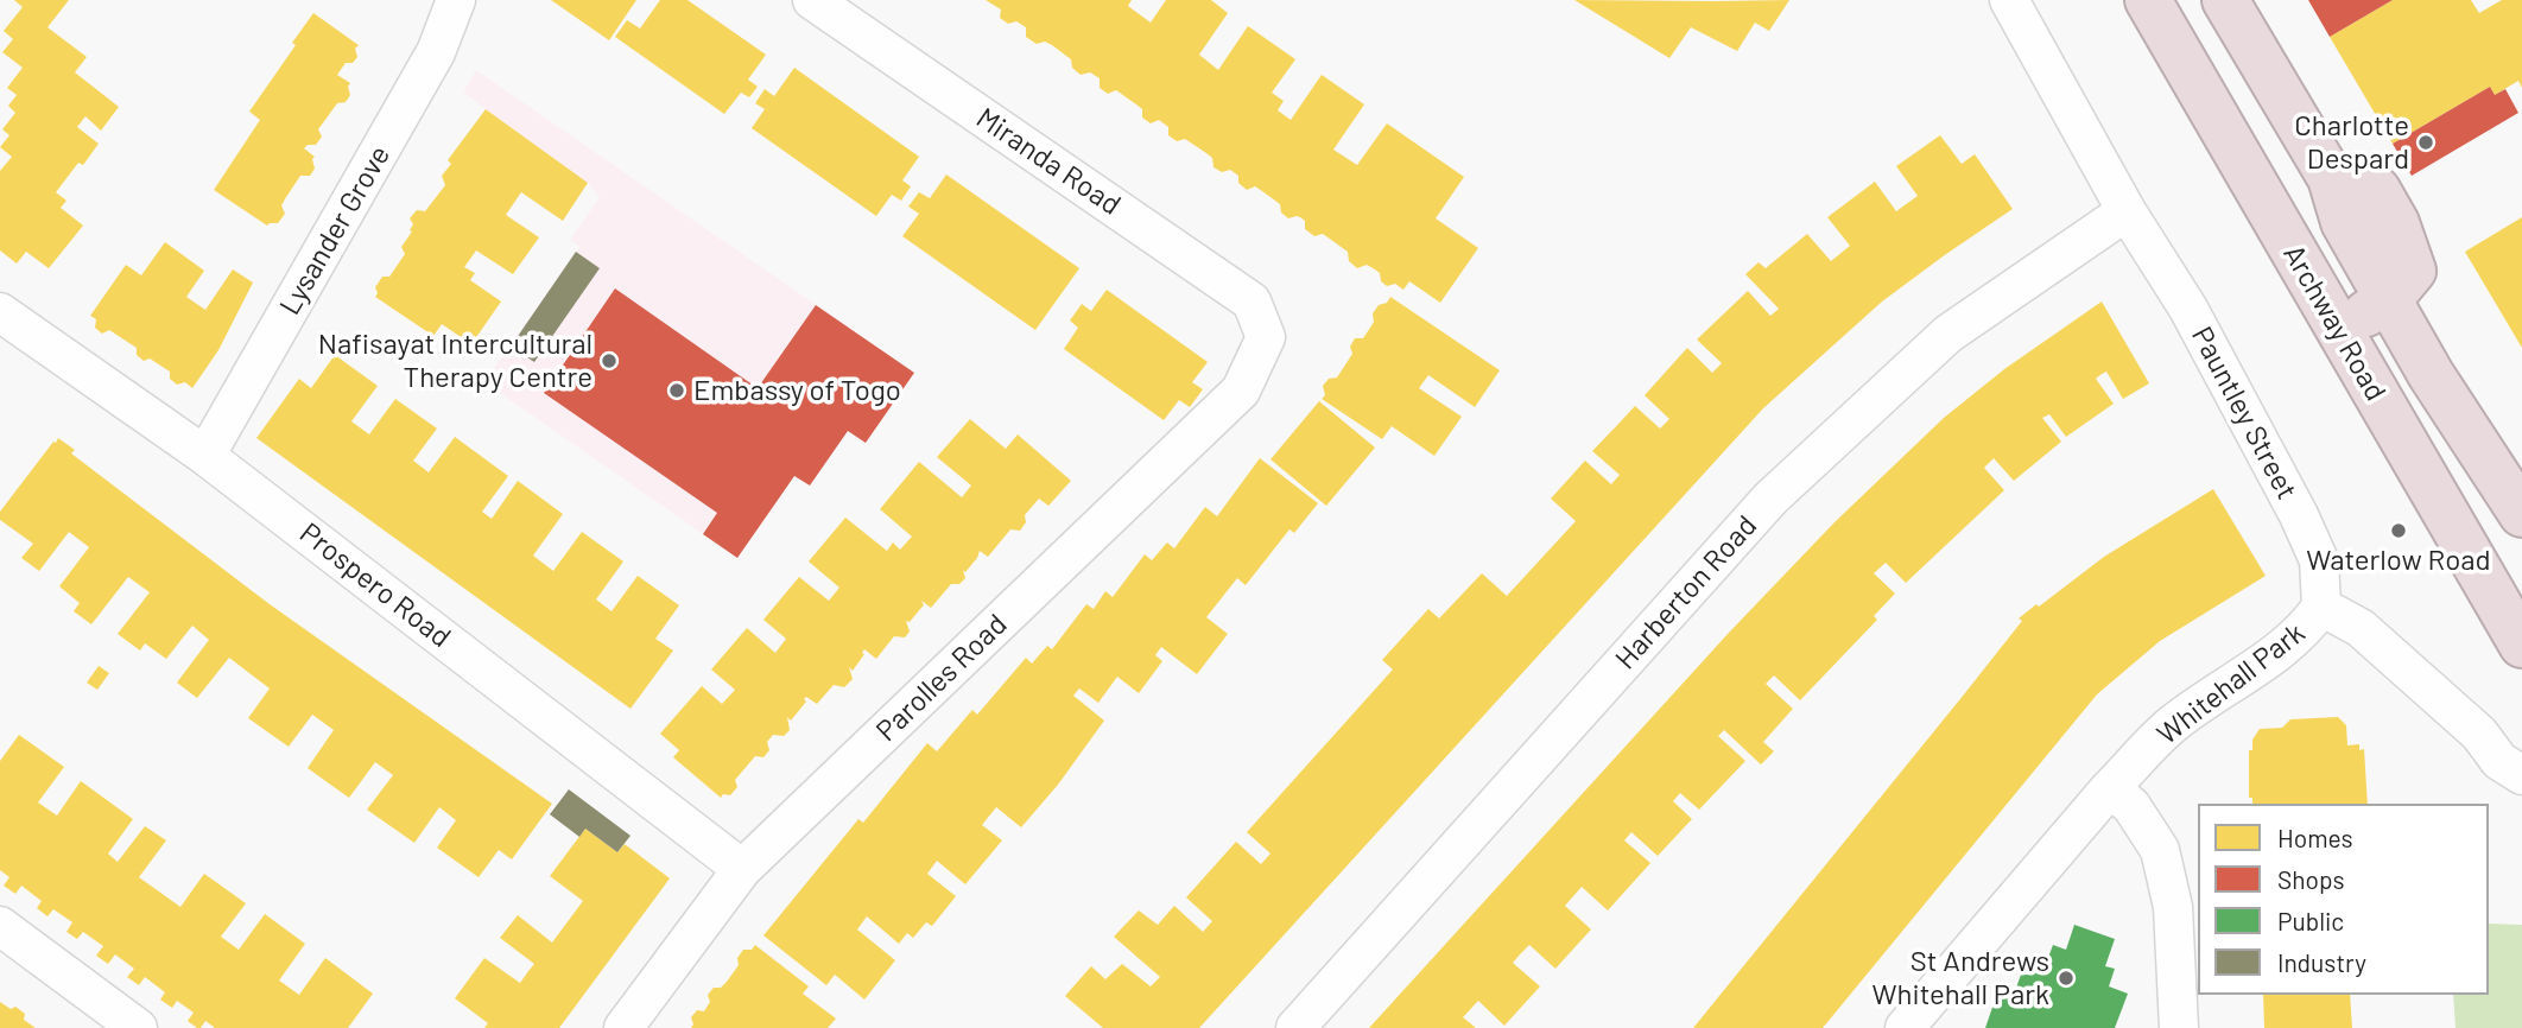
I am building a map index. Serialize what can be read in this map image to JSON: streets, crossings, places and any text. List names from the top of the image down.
{
  "streets": {
    "highway": ["Archway Road"],
    "street": [
      "Miranda Road",
      "Lysander Grove",
      "Pauntley Street",
      "Prospero Road",
      "Harberton Road",
      "Parolles Road",
      "Whitehall Park"
    ]
  },
  "crossings": [
    ["Miranda Road", "Parolles Road"],
    ["Lysander Grove", "Prospero Road"],
    ["Pauntley Street", "Harberton Road"],
    ["Pauntley Street", "Whitehall Park"],
    ["Prospero Road", "Parolles Road"]
  ],
  "places": [
    "Charlotte Despard",
    "Nafisayat Intercultural Therapy Centre",
    "Embassy of Togo",
    "Waterlow Road",
    "St Andrews Whitehall Park"
  ],
  "legend": [
    "Homes",
    "Shops",
    "Public",
    "Industry"
  ]
}
